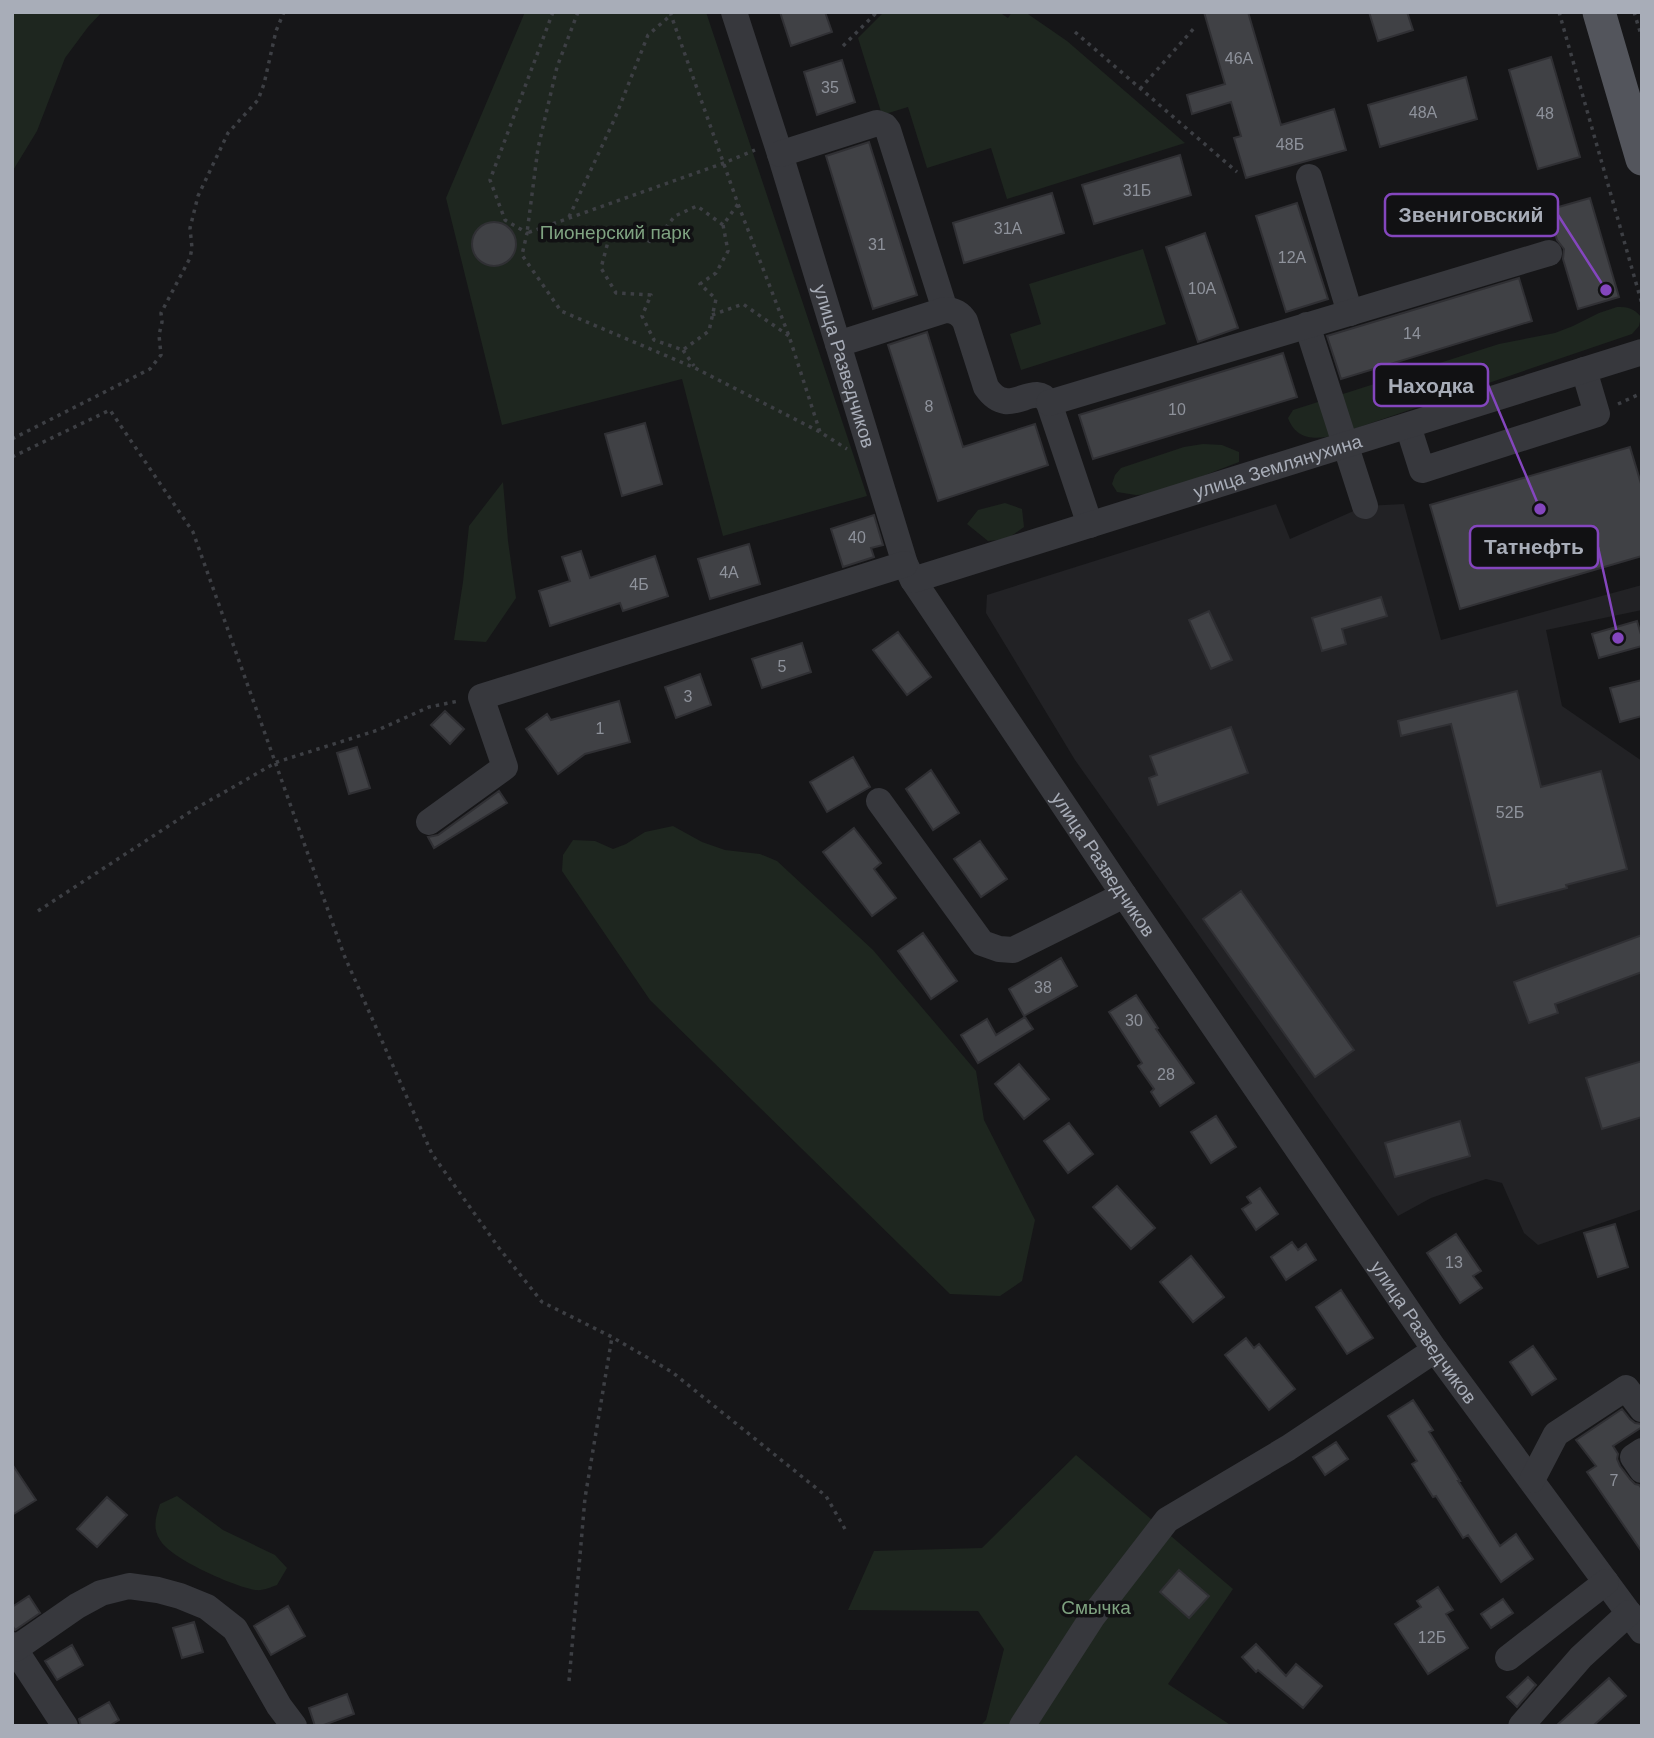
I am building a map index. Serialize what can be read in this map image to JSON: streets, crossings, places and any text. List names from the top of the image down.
{
  "streets": {
    "street": ["улица Разведчиков", "улица Землянухина"]
  },
  "crossings": [
    ["улица Разведчиков", "улица Землянухина"]
  ],
  "parks": ["Пионерский парк", "Смычка"],
  "places": ["Звениговский", "Находка", "Татнефть"],
  "house_numbers": [
    "46А",
    "35",
    "48А",
    "48",
    "48Б",
    "31Б",
    "31А",
    "31",
    "12А",
    "10А",
    "14",
    "8",
    "10",
    "40",
    "4А",
    "4Б",
    "5",
    "3",
    "1",
    "52Б",
    "38",
    "30",
    "28",
    "13",
    "7",
    "12Б"
  ]
}
